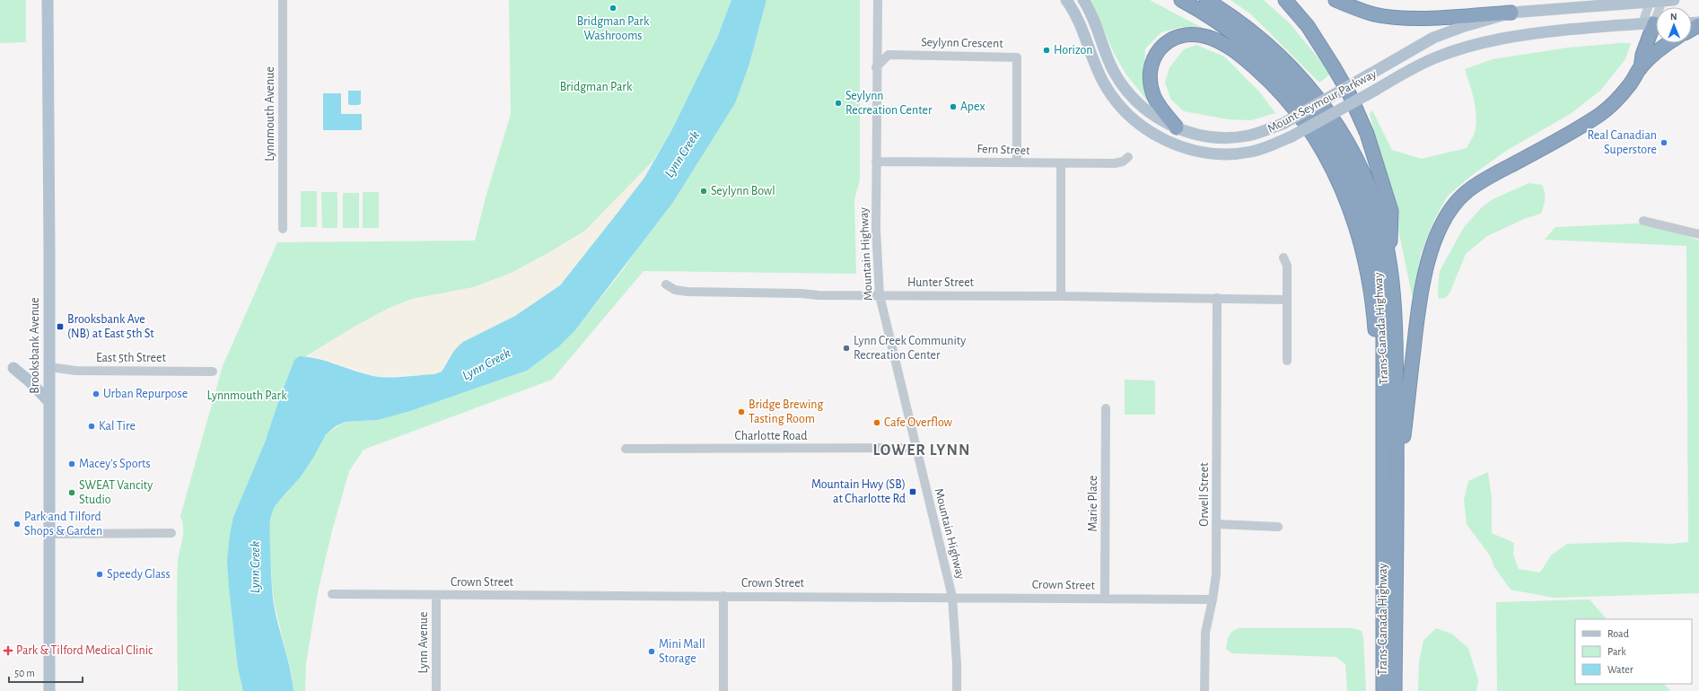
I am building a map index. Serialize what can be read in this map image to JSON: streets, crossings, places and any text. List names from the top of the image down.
{
  "streets": {
    "highway": ["Trans-Canada Highway"],
    "main road": ["Mount Seymour Parkway", "Brooksbank Avenue"],
    "street": [
      "Seylynn Crescent",
      "Lynnmouth Avenue",
      "Fern Street",
      "Mountain Highway",
      "Hunter Street",
      "East 5th Street",
      "Charlotte Road",
      "Orwell Street",
      "Marie Place",
      "Crown Street",
      "Lynn Avenue"
    ]
  },
  "crossings": [
    ["Seylynn Crescent", "Fern Street"],
    ["Fern Street", "Mountain Highway"],
    ["Mountain Highway", "Hunter Street"],
    ["Mountain Highway", "Charlotte Road"],
    ["Mountain Highway", "Crown Street"],
    ["Hunter Street", "Orwell Street"],
    ["Brooksbank Avenue", "East 5th Street"],
    ["Orwell Street", "Crown Street"],
    ["Marie Place", "Crown Street"],
    ["Crown Street", "Lynn Avenue"]
  ],
  "districts": ["LOWER LYNN"],
  "water": ["Lynn Creek"],
  "parks": ["Bridgman Park", "Lynnmouth Park"],
  "places": {
    "other": [
      "Bridgman Park Washrooms",
      "Horizon",
      "Seylynn Recreation Center",
      "Apex",
      "Real Canadian Superstore",
      "Seylynn Bowl",
      "Lynn Creek Community Recreation Center",
      "Urban Repurpose",
      "Bridge Brewing Tasting Room",
      "Cafe Overflow",
      "Kal Tire",
      "Macey's Sports",
      "SWEAT Vancity Studio",
      "Park and Tilford Shops & Garden",
      "Speedy Glass",
      "Mini Mall Storage"
    ],
    "transit": ["Brooksbank Ave (NB) at East 5th St", "Mountain Hwy (SB) at Charlotte Rd"],
    "health": ["Park & Tilford Medical Clinic"]
  },
  "legend": ["Road", "Park", "Water"],
  "scale_bar": "50 m",
  "north": "top"
}
